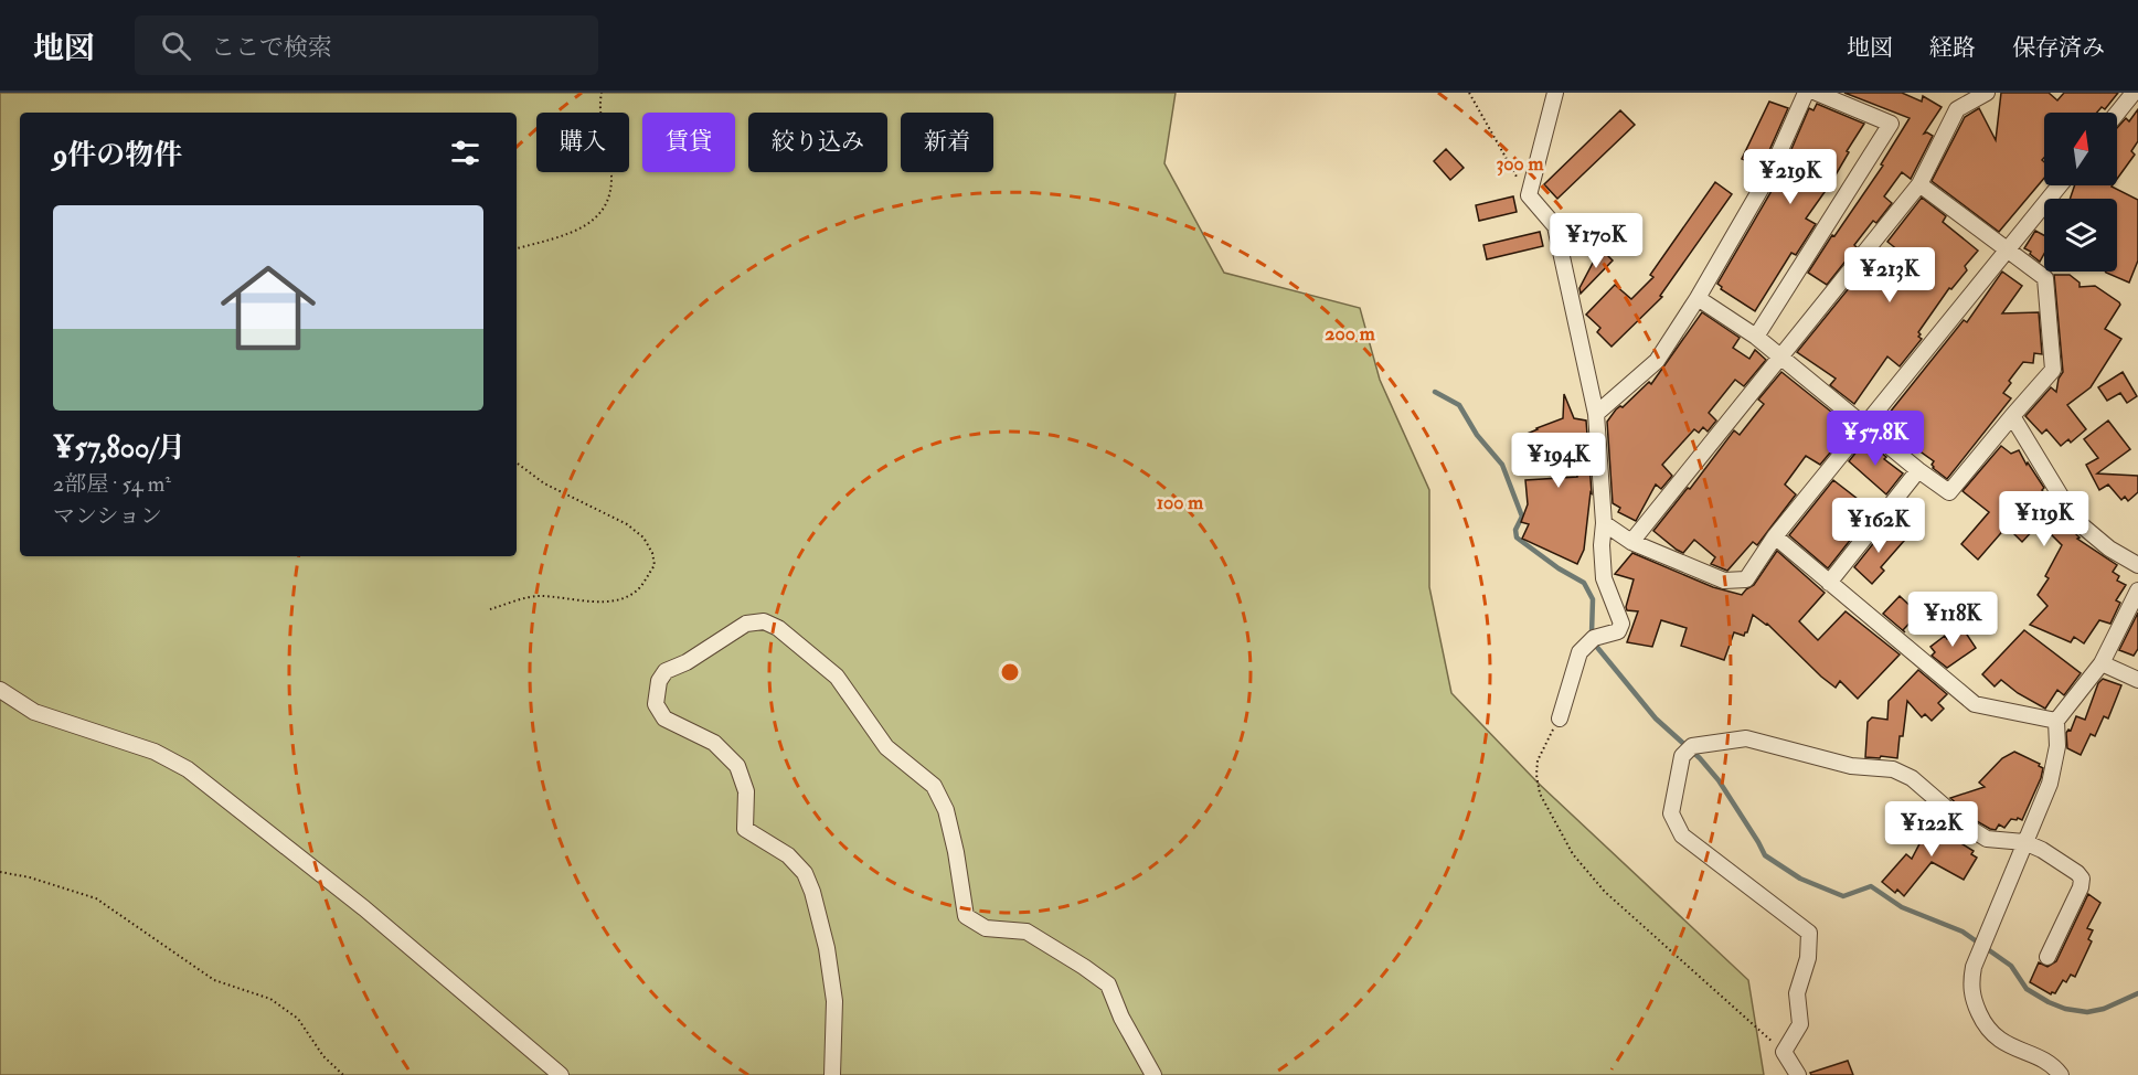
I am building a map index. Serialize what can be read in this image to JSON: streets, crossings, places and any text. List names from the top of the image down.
{
  "north": "top",
  "page": {
    "header": "地図",
    "search": "ここで検索",
    "nav": ["地図", "経路", "保存済み"],
    "chip": [
      "購入",
      "賃貸",
      "絞り込み",
      "新着"
    ],
    "heading": "9件の物件",
    "price": [
      "¥219K",
      "¥170K",
      "¥213K",
      "¥57.8K",
      "¥194K",
      "¥119K",
      "¥162K",
      "¥118K",
      "¥122K"
    ],
    "list": [
      {
        "name": "¥57,800/月",
        "note": "2部屋 · 54 m² · マンション"
      }
    ]
  },
  "rings": ["300 m", "200 m", "100 m"]
}
